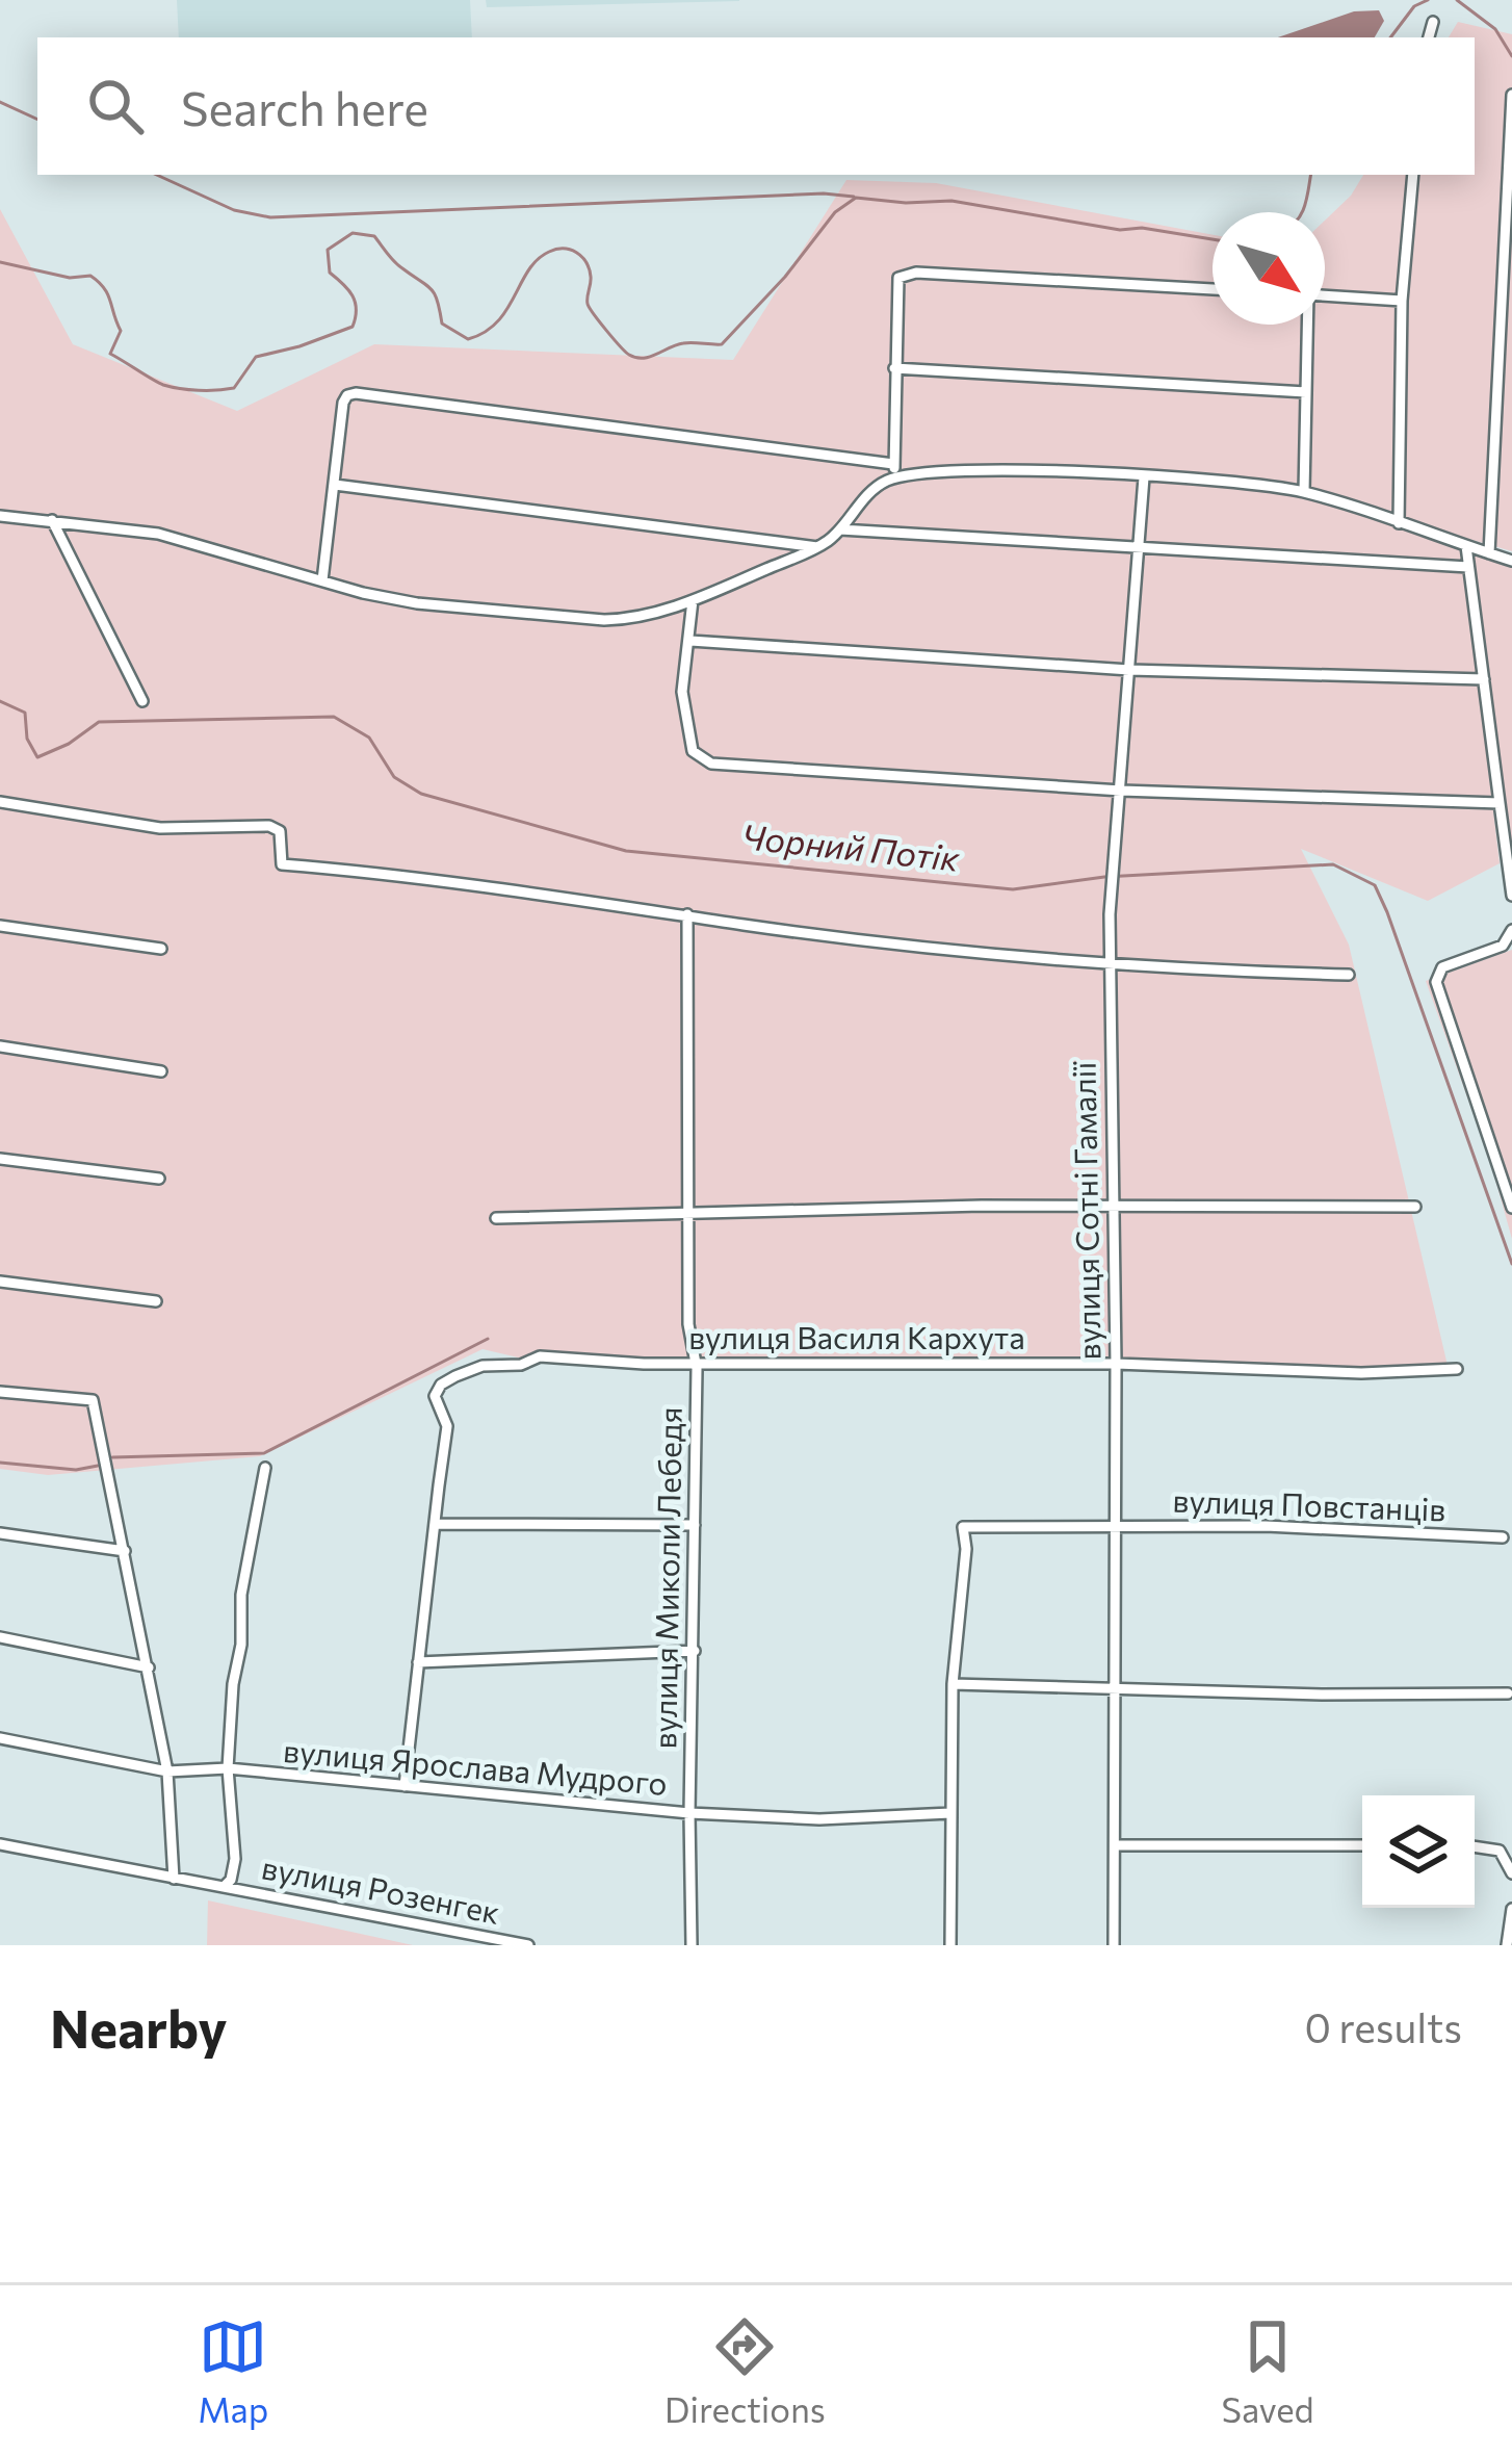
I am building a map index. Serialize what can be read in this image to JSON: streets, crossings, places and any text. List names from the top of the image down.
{
  "streets": {
    "street": [
      "вулиця Сотні Гамалії",
      "вулиця Василя Кархута",
      "вулиця Повстанців",
      "вулиця Миколи Лебедя",
      "вулиця Ярослава Мудрого",
      "вулиця Розенгек"
    ]
  },
  "crossings": [
    ["вулиця Сотні Гамалії", "вулиця Василя Кархута"],
    ["вулиця Сотні Гамалії", "вулиця Повстанців"],
    ["вулиця Василя Кархута", "вулиця Миколи Лебедя"],
    ["вулиця Миколи Лебедя", "вулиця Ярослава Мудрого"]
  ],
  "water": ["Чорний Потік"],
  "north": "bottom right",
  "page": {
    "search": "Search here",
    "heading": ["Nearby", "0 results"],
    "nav": ["Map", "Directions", "Saved"]
  }
}
